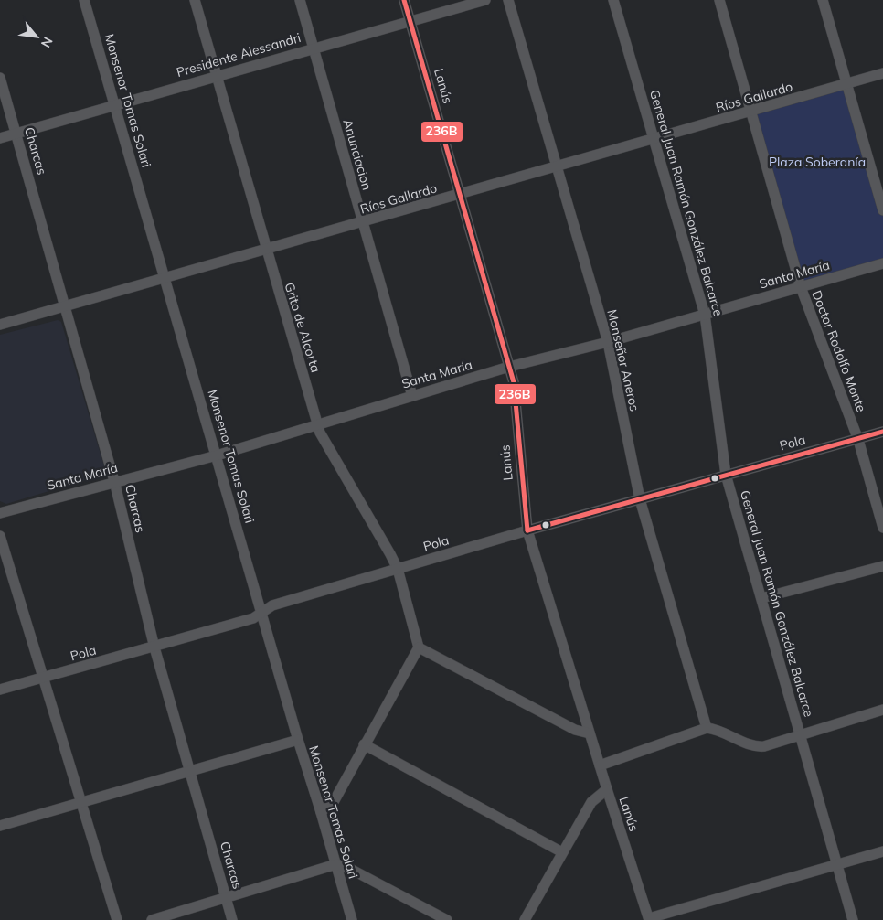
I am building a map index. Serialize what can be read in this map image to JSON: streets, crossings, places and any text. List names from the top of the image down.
{
  "streets": {
    "street": [
      "Presidente Alessandri",
      "Lanús",
      "Ríos Gallardo",
      "Monsenor Tomas Solari",
      "Charcas",
      "Anunciacion",
      "General Juan Ramón González Balcarce",
      "Santa María",
      "Grito de Alcorta",
      "Doctor Rodolfo Monte",
      "Monseñor Aneros",
      "Pola"
    ]
  },
  "crossings": [
    ["Presidente Alessandri", "Lanús"],
    ["Presidente Alessandri", "Monsenor Tomas Solari"],
    ["Presidente Alessandri", "Charcas"],
    ["Presidente Alessandri", "Anunciacion"],
    ["Presidente Alessandri", "Grito de Alcorta"],
    ["Lanús", "Ríos Gallardo"],
    ["Lanús", "Santa María"],
    ["Lanús", "Pola"],
    ["Ríos Gallardo", "Monsenor Tomas Solari"],
    ["Ríos Gallardo", "Charcas"],
    ["Ríos Gallardo", "Anunciacion"],
    ["Ríos Gallardo", "General Juan Ramón González Balcarce"],
    ["Ríos Gallardo", "Grito de Alcorta"],
    ["Ríos Gallardo", "Doctor Rodolfo Monte"],
    ["Ríos Gallardo", "Monseñor Aneros"],
    ["Monsenor Tomas Solari", "Santa María"],
    ["Monsenor Tomas Solari", "Pola"],
    ["Charcas", "Santa María"],
    ["Charcas", "Pola"],
    ["Anunciacion", "Santa María"],
    ["General Juan Ramón González Balcarce", "Santa María"],
    ["General Juan Ramón González Balcarce", "Pola"],
    ["Santa María", "Grito de Alcorta"],
    ["Santa María", "Doctor Rodolfo Monte"],
    ["Santa María", "Monseñor Aneros"],
    ["Grito de Alcorta", "Pola"],
    ["Doctor Rodolfo Monte", "Pola"],
    ["Monseñor Aneros", "Pola"]
  ],
  "parks": ["Plaza Soberanía"],
  "lines": ["transit line 236B"],
  "north": "bottom right"
}
